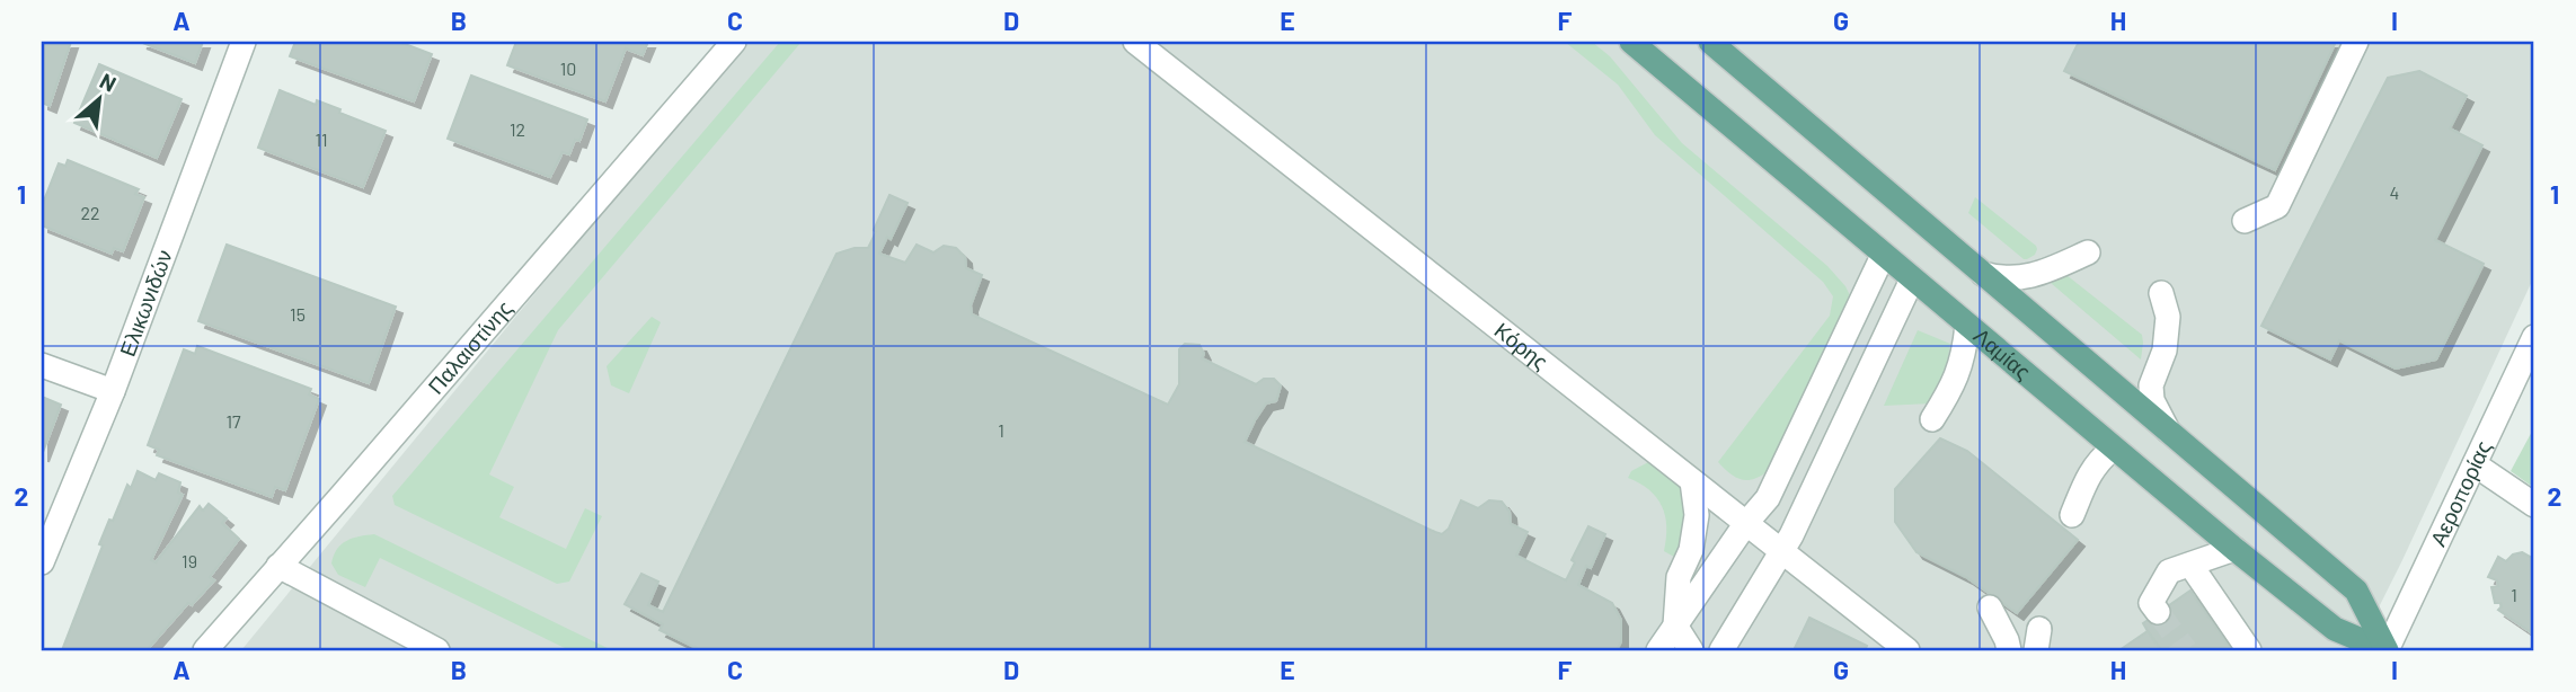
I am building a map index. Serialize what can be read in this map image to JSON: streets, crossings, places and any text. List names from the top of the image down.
{
  "streets": {
    "main road": ["Λαμίας"],
    "street": [
      "Ελικωνιδών",
      "Κόρης",
      "Παλαιστίνης",
      "Αεροπορίας"
    ]
  },
  "crossings": [
    ["Λαμίας", "Αεροπορίας"]
  ],
  "house_numbers": [
    "10",
    "12",
    "11",
    "4",
    "22",
    "15",
    "17",
    "1",
    "19",
    "1"
  ],
  "north": "top right",
  "grid": {
    "columns": [
      "A",
      "B",
      "C",
      "D",
      "E",
      "F",
      "G",
      "H",
      "I"
    ],
    "rows": ["1", "2"]
  }
}
